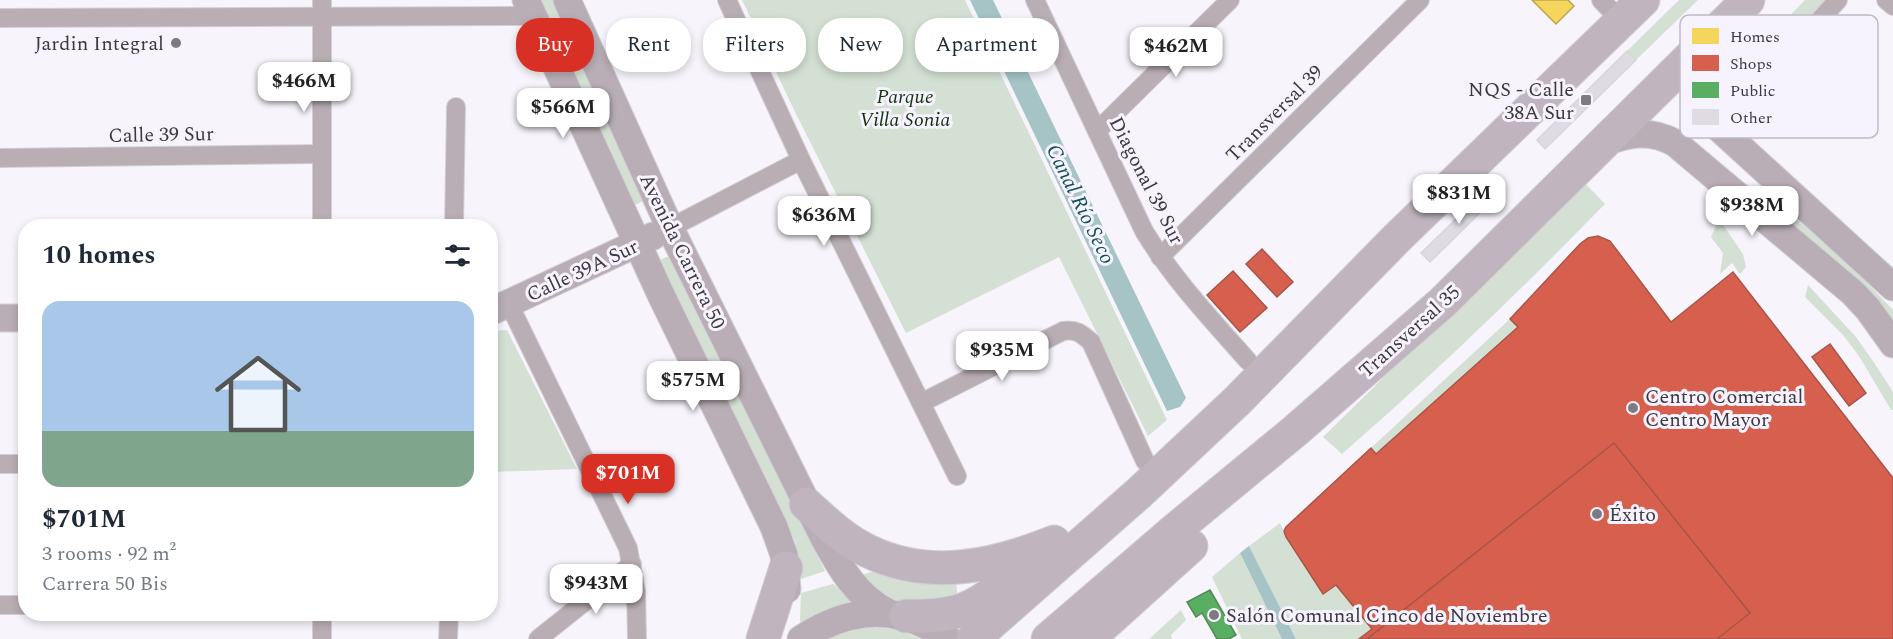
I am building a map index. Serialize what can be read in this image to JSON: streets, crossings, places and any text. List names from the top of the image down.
{
  "streets": {
    "highway": ["Transversal 35"],
    "main road": ["Avenida Carrera 50", "Calle 39A Sur"],
    "street": ["Transversal 39", "Calle 39 Sur", "Diagonal 39 Sur"]
  },
  "crossings": [
    ["Transversal 39", "Diagonal 39 Sur"],
    ["Avenida Carrera 50", "Calle 39A Sur"]
  ],
  "water": ["Canal Río Seco"],
  "parks": ["Parque Villa Sonia"],
  "places": {
    "other": [
      "Jardin Integral",
      "Centro Comercial Centro Mayor",
      "Éxito",
      "Salón Comunal Cinco de Noviembre"
    ],
    "transit": ["NQS - Calle 38A Sur"]
  },
  "legend": [
    "Homes",
    "Shops",
    "Public",
    "Other"
  ],
  "page": {
    "chip": [
      "Buy",
      "Rent",
      "Filters",
      "New",
      "Apartment"
    ],
    "price": [
      "$462M",
      "$466M",
      "$566M",
      "$831M",
      "$938M",
      "$636M",
      "$935M",
      "$575M",
      "$701M",
      "$943M"
    ],
    "heading": "10 homes",
    "list": [
      {
        "name": "$701M",
        "note": "3 rooms · 92 m² · Carrera 50 Bis"
      }
    ]
  }
}
